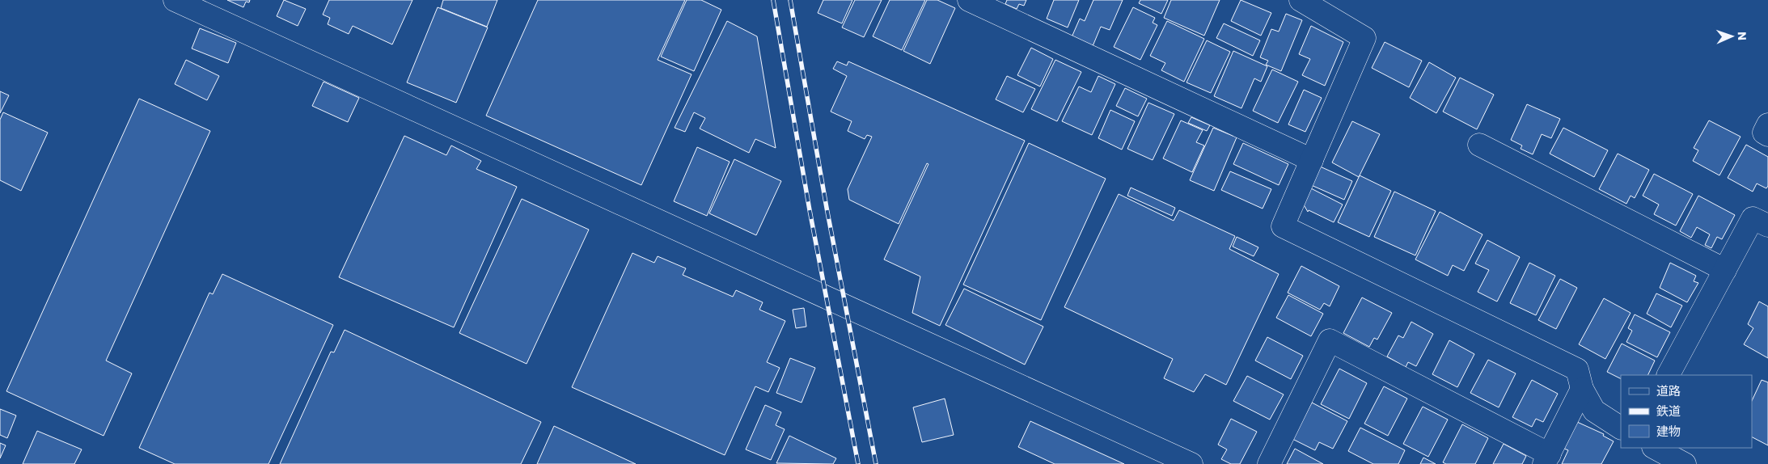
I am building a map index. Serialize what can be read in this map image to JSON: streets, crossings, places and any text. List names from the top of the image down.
{
  "legend": ["道路", "鉄道", "建物"],
  "north": "right"
}
